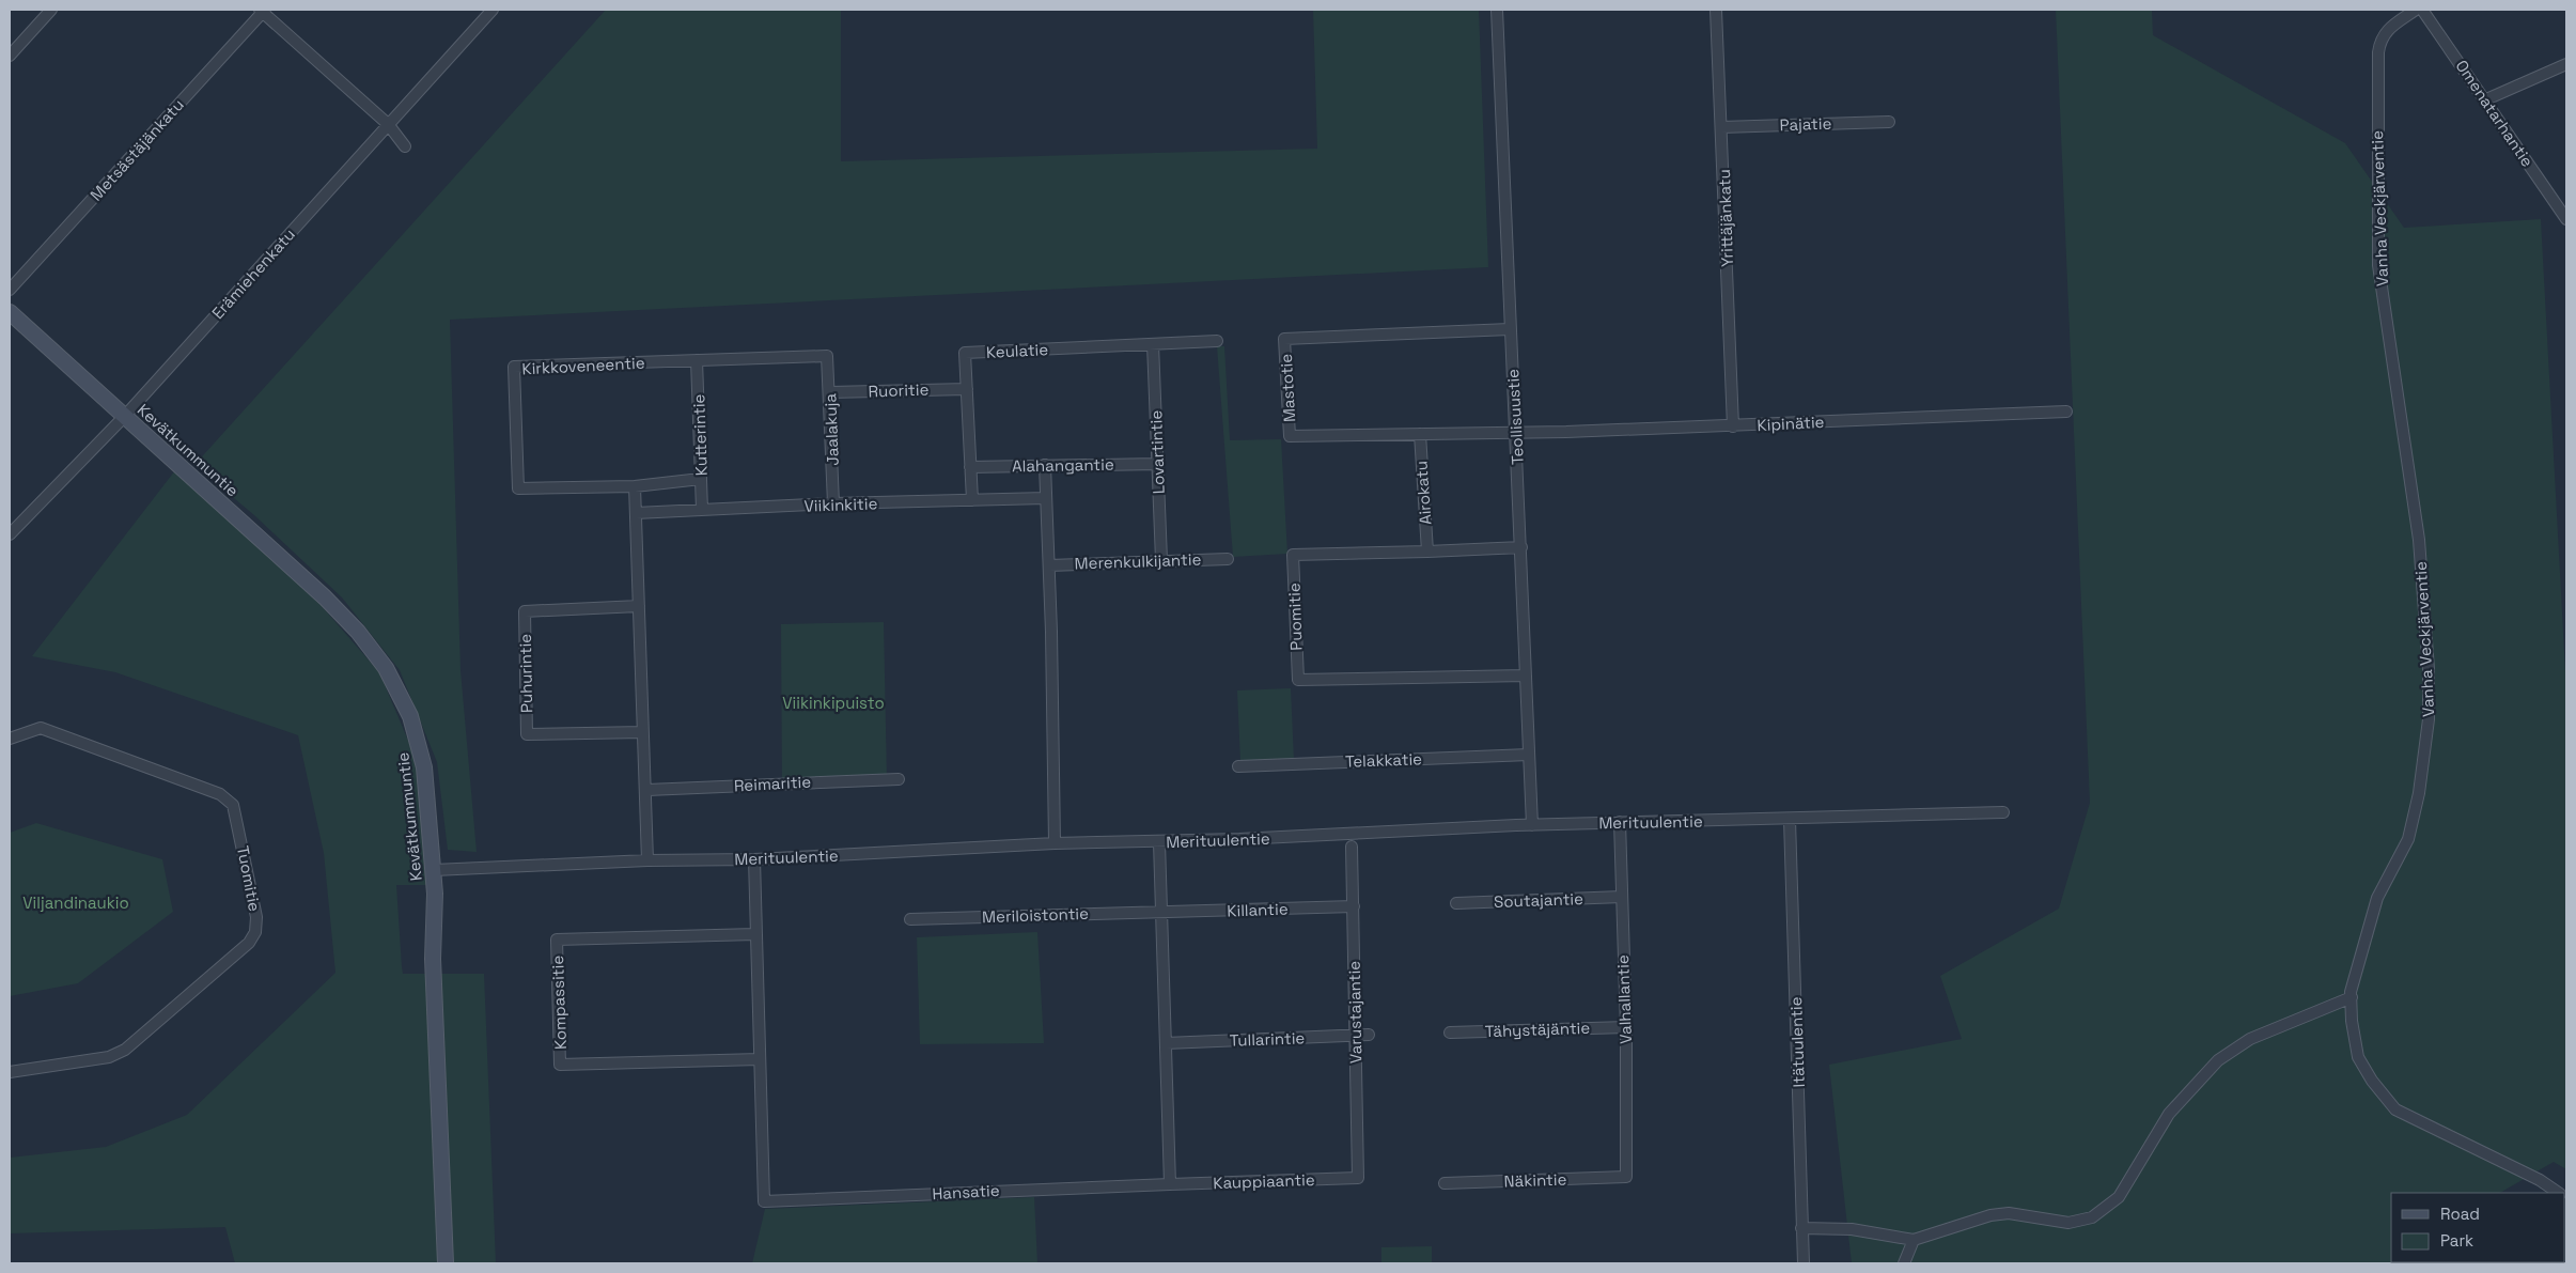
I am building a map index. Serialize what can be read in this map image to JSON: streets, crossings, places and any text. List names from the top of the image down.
{
  "streets": {
    "street": [
      "Omenatarhantie",
      "Pajatie",
      "Metsästäjänkatu",
      "Vanha Veckjärventie",
      "Yrittäjänkatu",
      "Erämiehenkatu",
      "Keulatie",
      "Kirkkoveneentie",
      "Mastotie",
      "Ruoritie",
      "Teollisuustie",
      "Kipinätie",
      "Jaalakuja",
      "Kutterintie",
      "Kevätkummuntie",
      "Lovartintie",
      "Alahangantie",
      "Airokatu",
      "Viikinkitie",
      "Merenkulkijantie",
      "Puomitie",
      "Puhurintie",
      "Telakkatie",
      "Reimaritie",
      "Merituulentie",
      "Tuomitie",
      "Soutajantie",
      "Killantie",
      "Meriloistontie",
      "Valhallantie",
      "Kompassitie",
      "Varustajantie",
      "Tähystäjäntie",
      "Tullarintie",
      "Itätuulentie",
      "Näkintie",
      "Kauppiaantie",
      "Hansatie"
    ]
  },
  "crossings": [
    ["Pajatie", "Yrittäjänkatu"],
    ["Yrittäjänkatu", "Kipinätie"],
    ["Erämiehenkatu", "Kevätkummuntie"],
    ["Keulatie", "Ruoritie"],
    ["Keulatie", "Lovartintie"],
    ["Keulatie", "Alahangantie"],
    ["Keulatie", "Viikinkitie"],
    ["Kirkkoveneentie", "Jaalakuja"],
    ["Kirkkoveneentie", "Kutterintie"],
    ["Mastotie", "Teollisuustie"],
    ["Mastotie", "Kipinätie"],
    ["Mastotie", "Airokatu"],
    ["Ruoritie", "Jaalakuja"],
    ["Teollisuustie", "Kipinätie"],
    ["Teollisuustie", "Puomitie"],
    ["Teollisuustie", "Telakkatie"],
    ["Teollisuustie", "Merituulentie"],
    ["Jaalakuja", "Viikinkitie"],
    ["Kutterintie", "Viikinkitie"],
    ["Kevätkummuntie", "Merituulentie"],
    ["Lovartintie", "Alahangantie"],
    ["Lovartintie", "Merenkulkijantie"],
    ["Airokatu", "Puomitie"],
    ["Merituulentie", "Valhallantie"],
    ["Merituulentie", "Itätuulentie"],
    ["Merituulentie", "Hansatie"],
    ["Soutajantie", "Valhallantie"],
    ["Killantie", "Meriloistontie"],
    ["Killantie", "Varustajantie"],
    ["Valhallantie", "Tähystäjäntie"],
    ["Valhallantie", "Näkintie"],
    ["Kompassitie", "Hansatie"],
    ["Varustajantie", "Tullarintie"],
    ["Varustajantie", "Kauppiaantie"],
    ["Kauppiaantie", "Hansatie"]
  ],
  "parks": ["Viikinkipuisto", "Viljandinaukio"],
  "legend": ["Road", "Park"]
}
